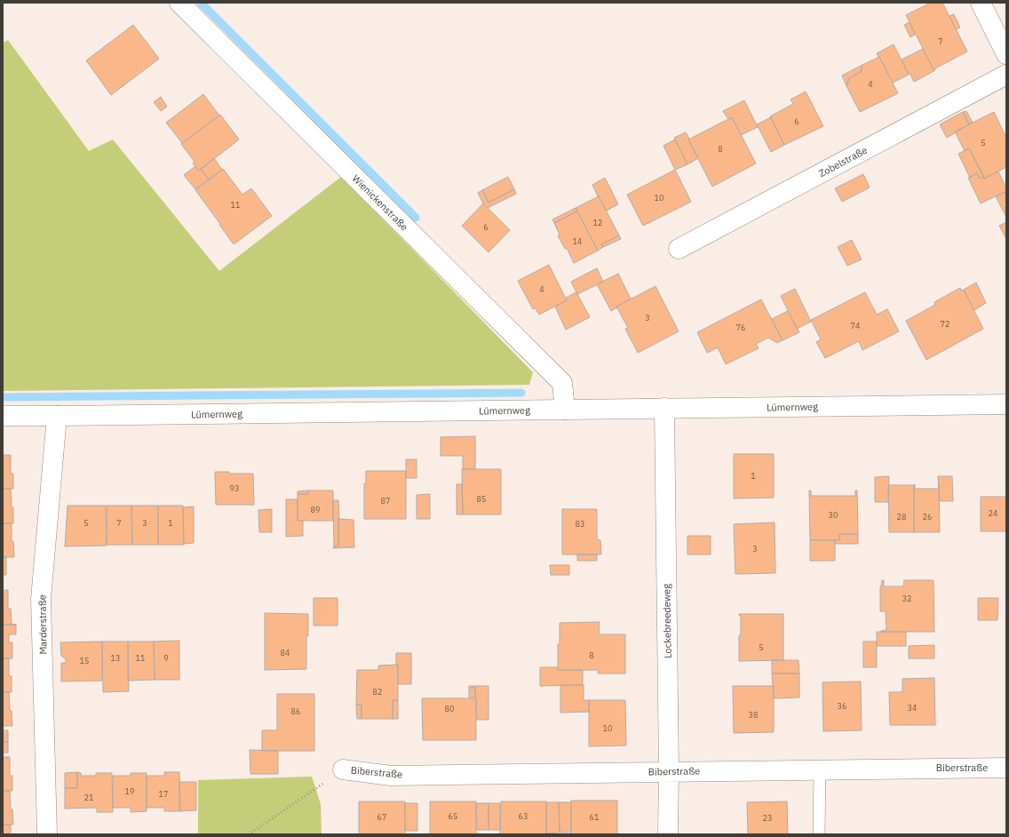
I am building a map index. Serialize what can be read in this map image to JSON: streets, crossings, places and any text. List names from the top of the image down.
{
  "streets": {
    "street": [
      "Zobelstraße",
      "Wienickenstraße",
      "Lümernweg",
      "Lockebreedeweg",
      "Marderstraße",
      "Biberstraße"
    ]
  },
  "crossings": [
    ["Wienickenstraße", "Lümernweg"],
    ["Lümernweg", "Lockebreedeweg"],
    ["Lümernweg", "Marderstraße"],
    ["Lockebreedeweg", "Biberstraße"]
  ],
  "house_numbers": [
    "7",
    "4",
    "6",
    "5",
    "8",
    "10",
    "11",
    "12",
    "6",
    "14",
    "4",
    "3",
    "72",
    "74",
    "76",
    "1",
    "93",
    "85",
    "87",
    "89",
    "24",
    "30",
    "28",
    "26",
    "5",
    "7",
    "3",
    "1",
    "83",
    "3",
    "32",
    "5",
    "84",
    "8",
    "13",
    "11",
    "9",
    "15",
    "82",
    "36",
    "34",
    "80",
    "86",
    "38",
    "10",
    "19",
    "17",
    "21",
    "65",
    "63",
    "67",
    "61",
    "23"
  ]
}
